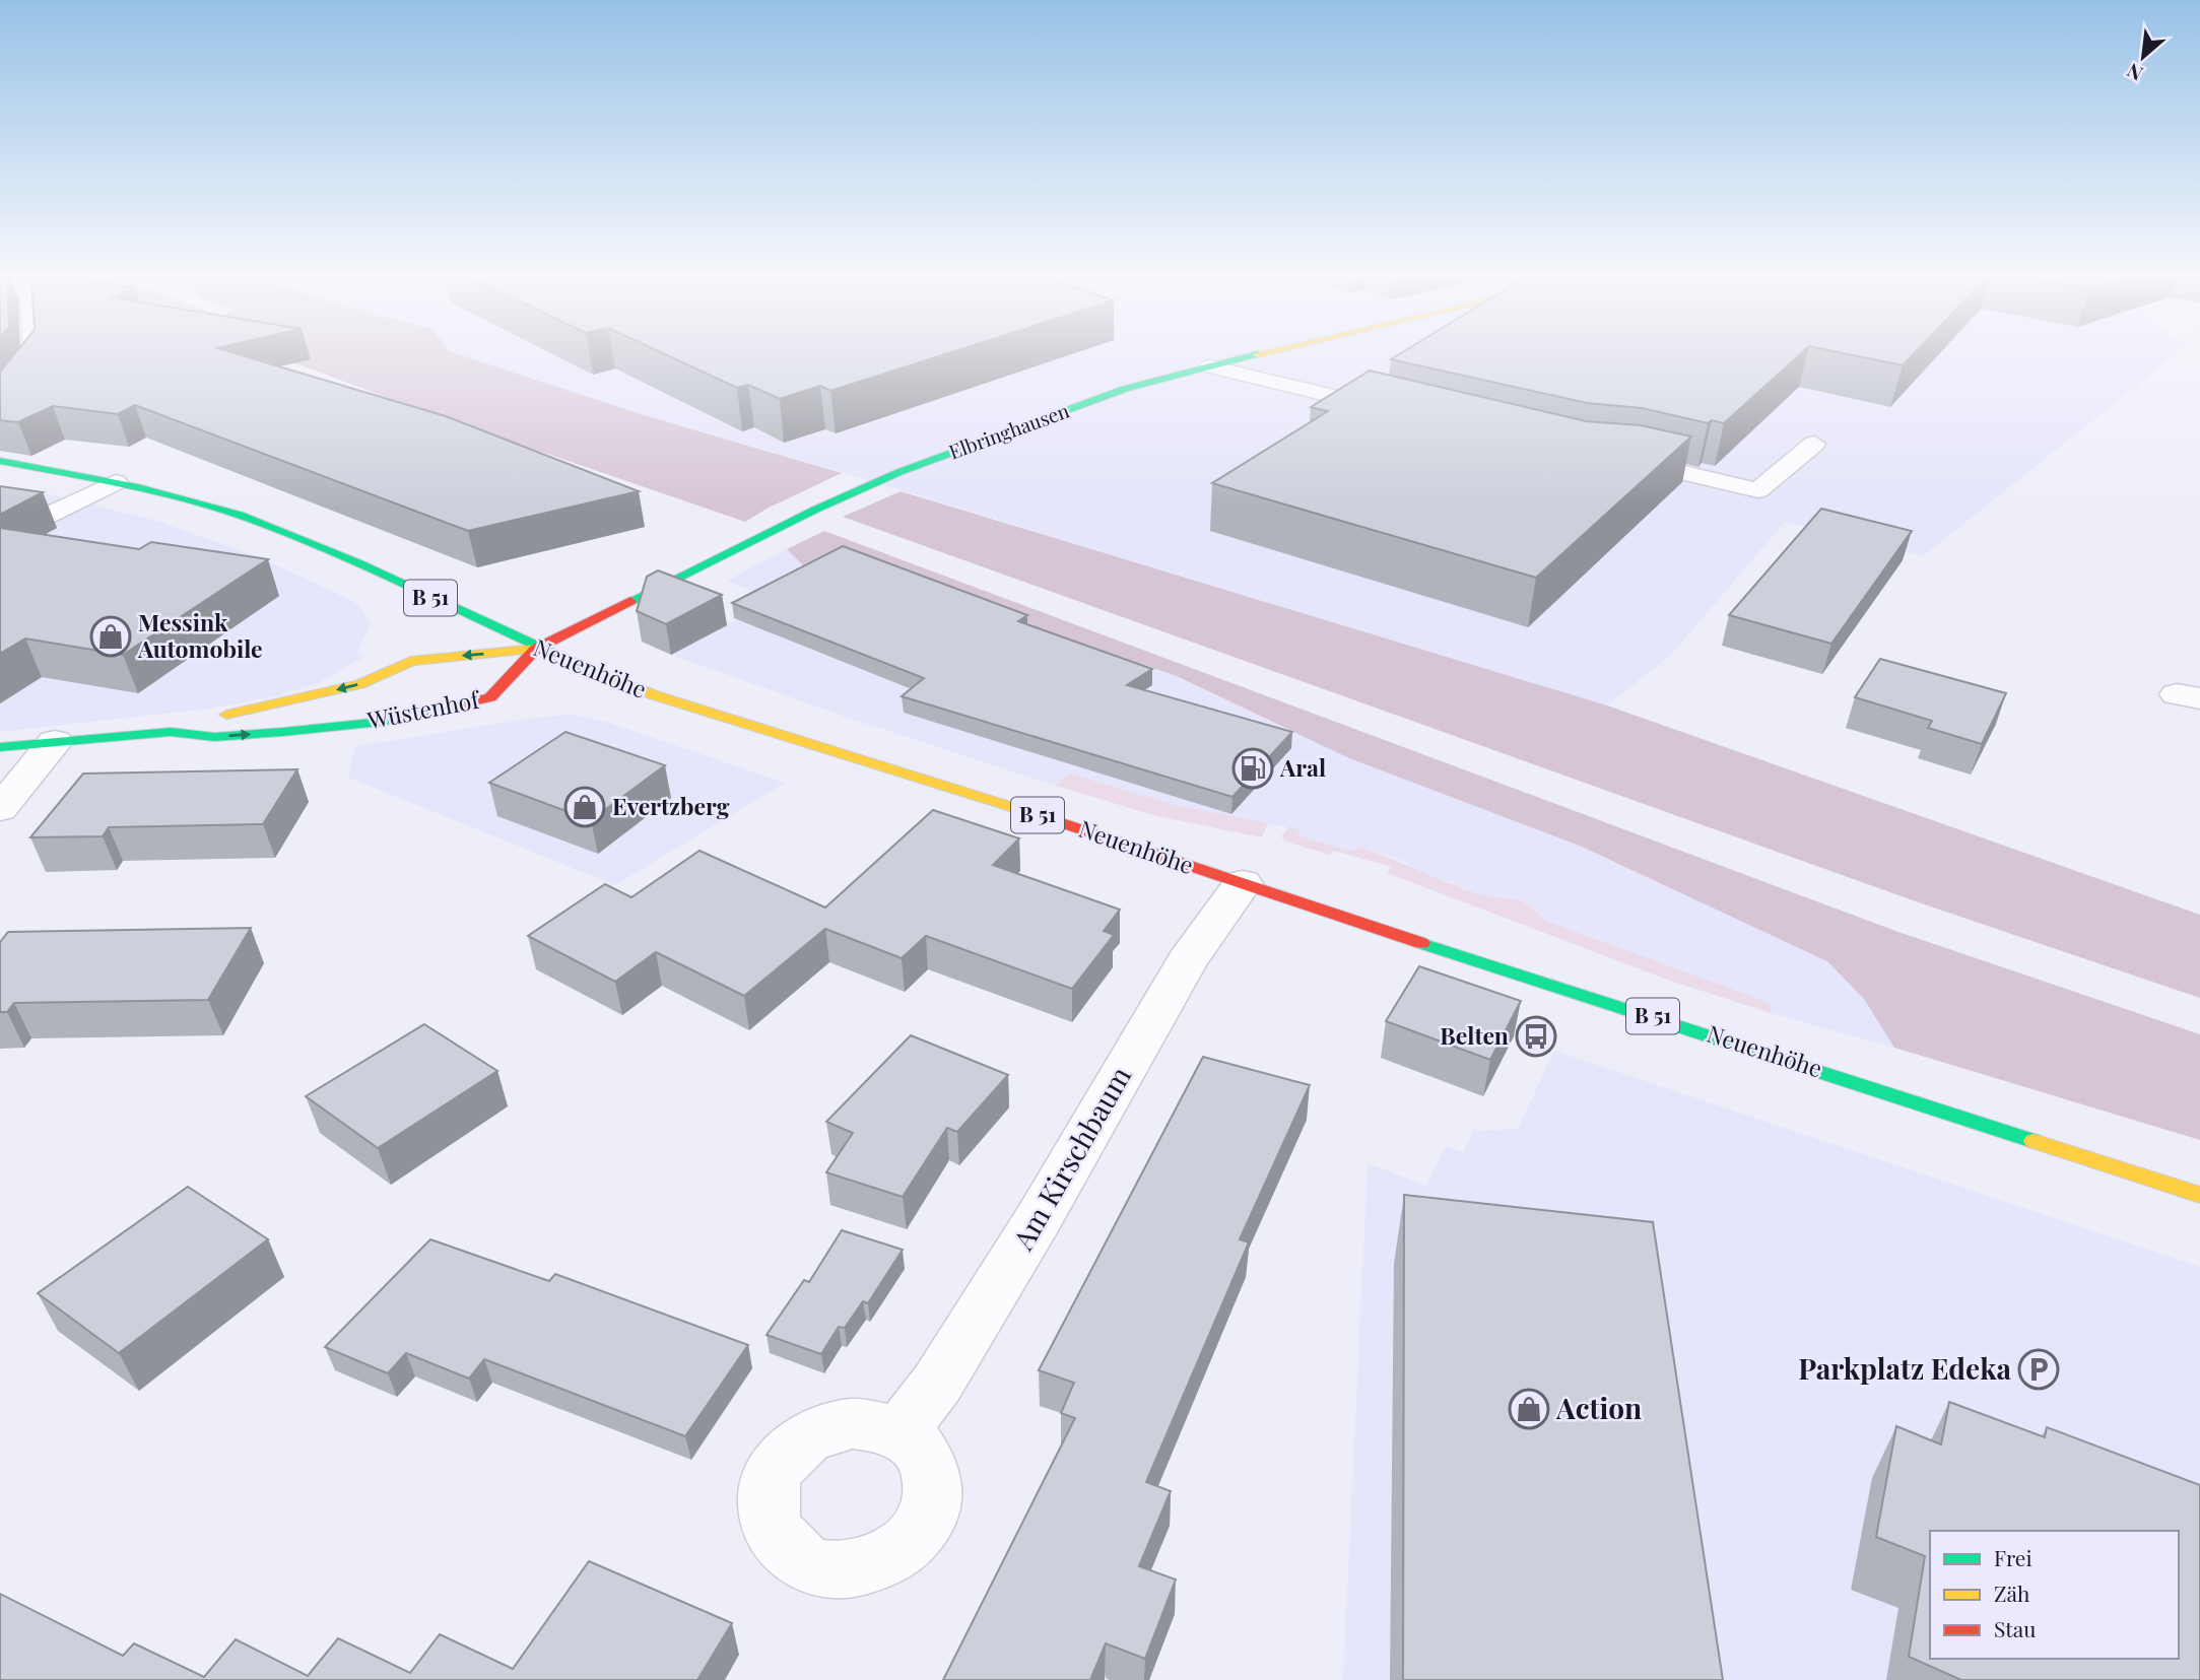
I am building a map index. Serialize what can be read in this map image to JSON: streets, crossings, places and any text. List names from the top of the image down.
{
  "streets": {
    "main road": [
      "Elbringhausen",
      "B 51",
      "Neuenhöhe",
      "Wüstenhof"
    ],
    "street": ["Am Kirschbaum"]
  },
  "crossings": [
    ["Elbringhausen", "Neuenhöhe"],
    ["Elbringhausen", "Wüstenhof"],
    ["Neuenhöhe", "Wüstenhof"],
    ["Neuenhöhe", "Am Kirschbaum"]
  ],
  "places": {
    "shop": ["Messink Automobile", "Evertzberg", "Action"],
    "fuel station": ["Aral"],
    "bus stop": ["Belten"],
    "parking": ["Parkplatz Edeka"]
  },
  "legend": ["Frei", "Zäh", "Stau"],
  "north": "bottom left"
}
